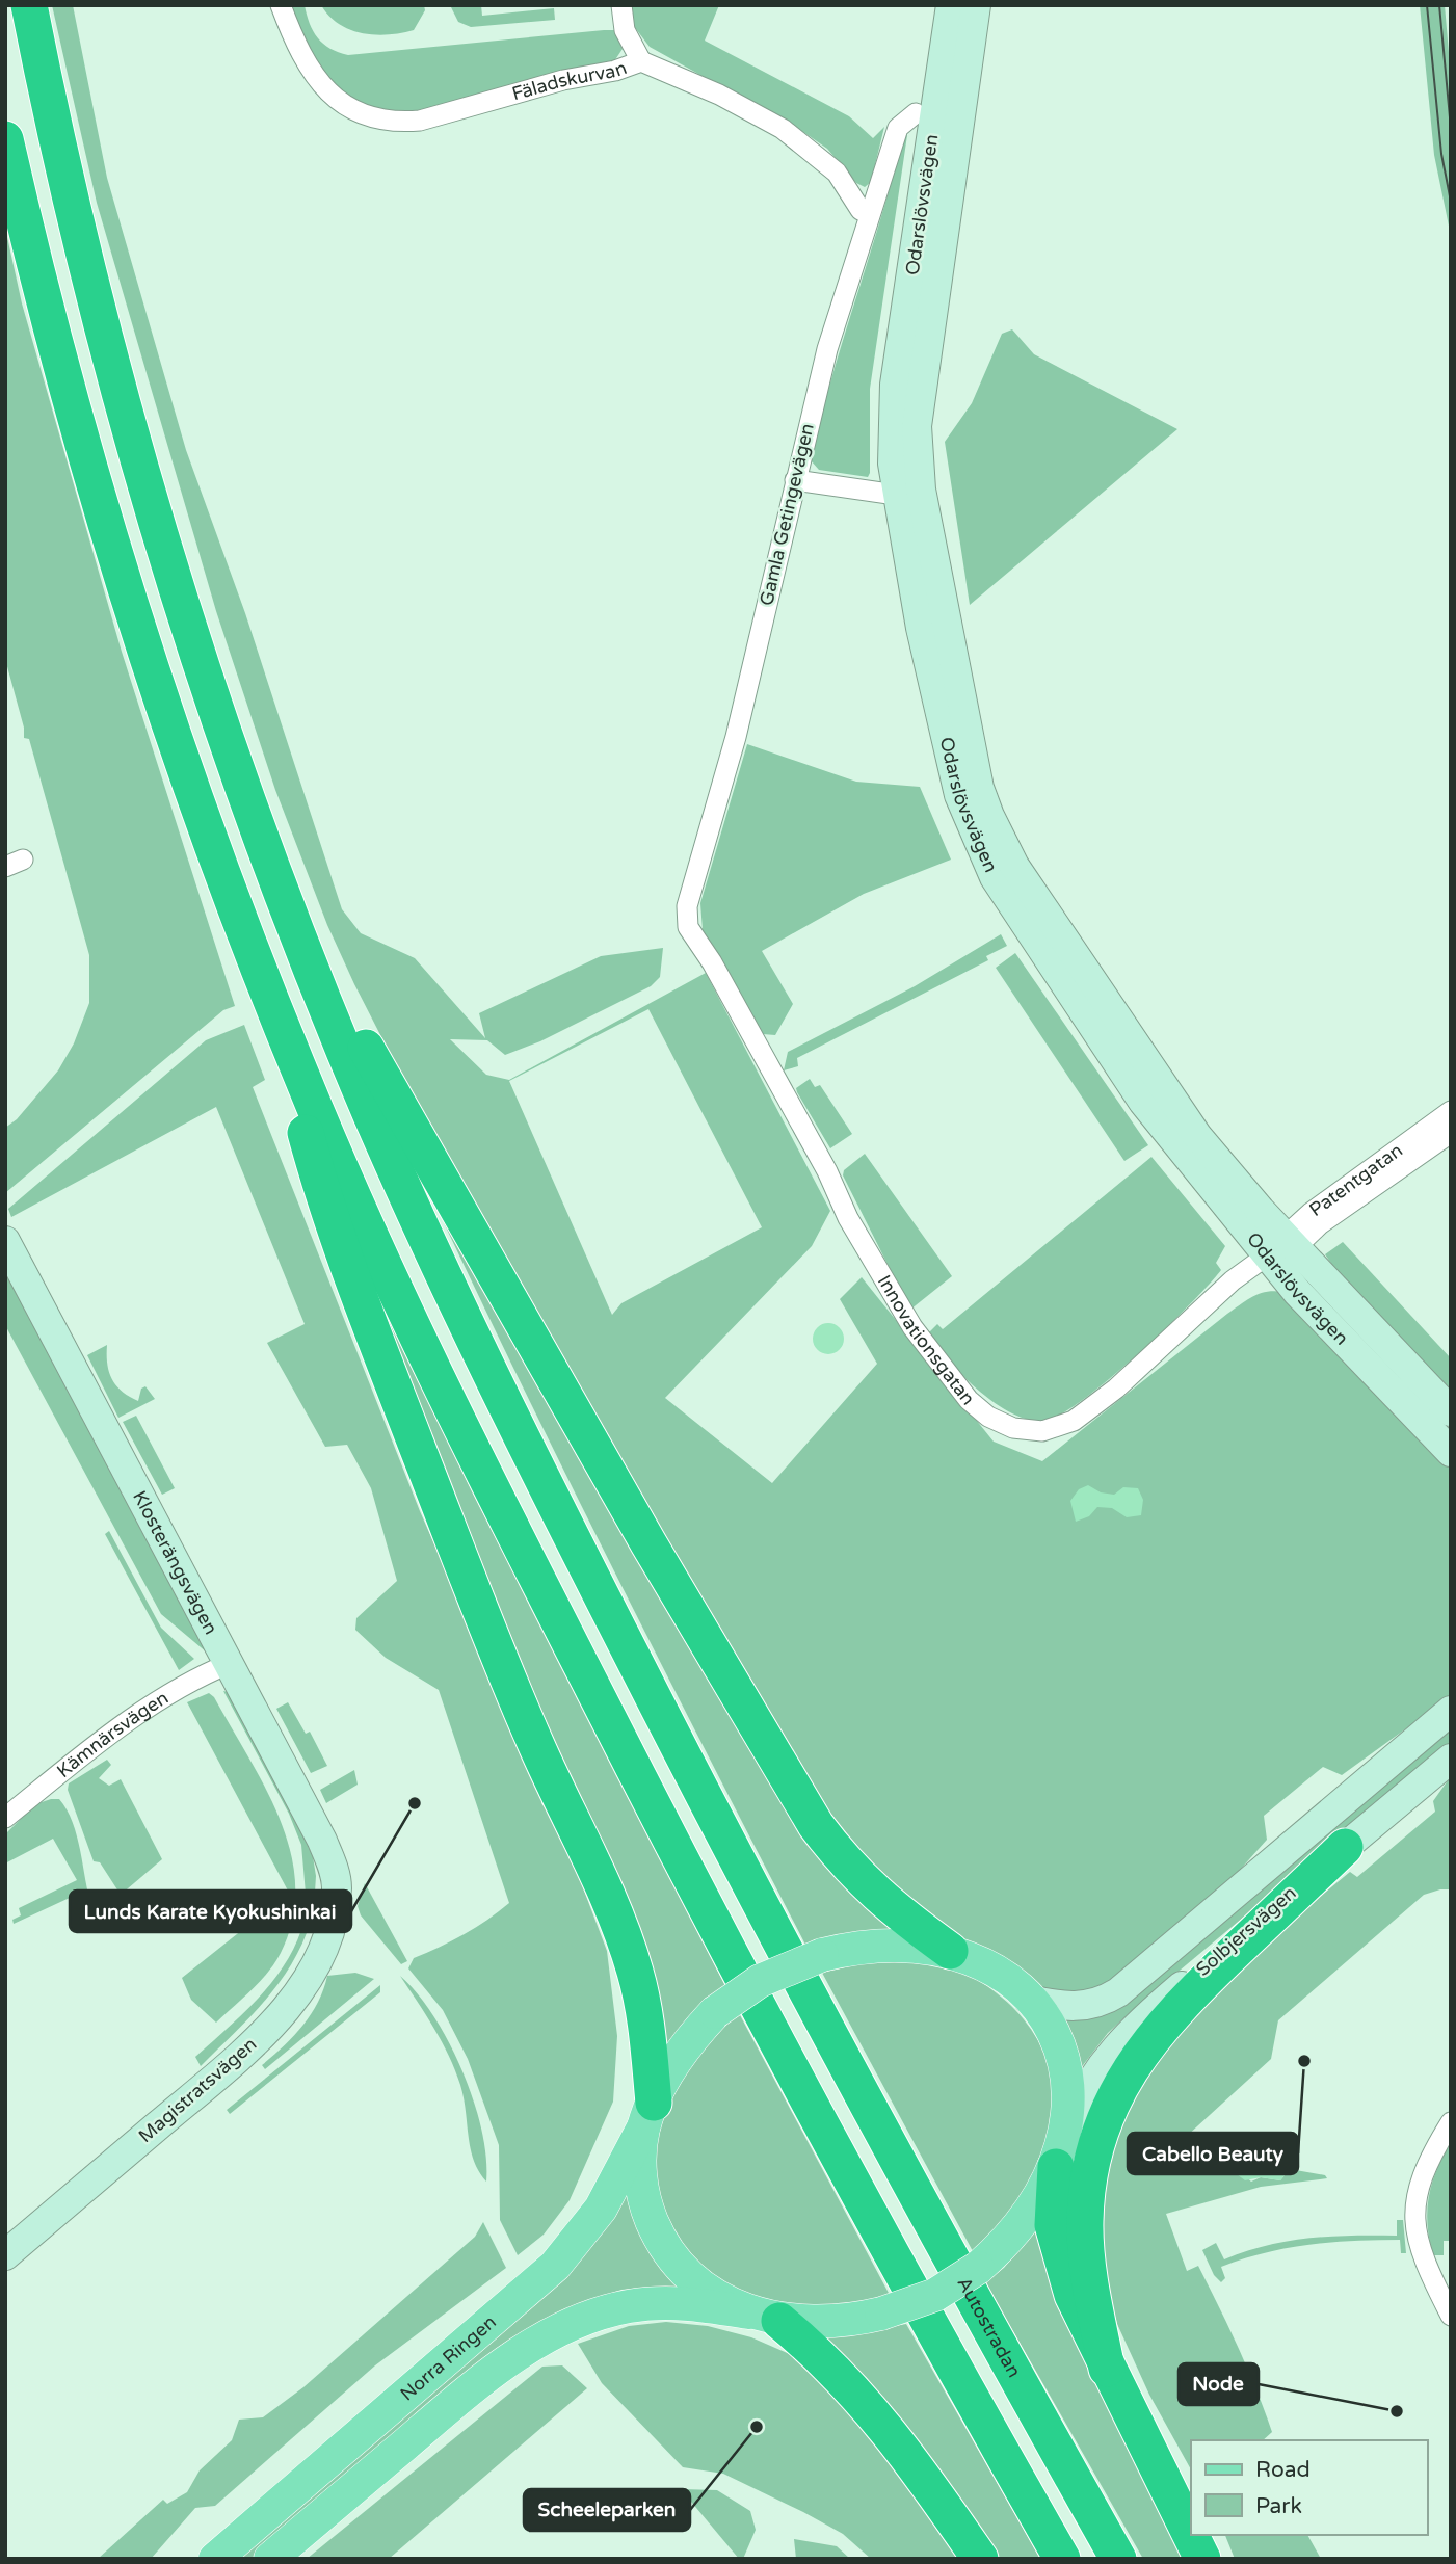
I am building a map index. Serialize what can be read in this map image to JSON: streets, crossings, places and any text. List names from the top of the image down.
{
  "streets": {
    "highway": ["Autostradan"],
    "main road": [
      "Odarslövsvägen",
      "Klosterängsvägen",
      "Solbjersvägen",
      "Magistratsvägen",
      "Norra Ringen"
    ],
    "street": [
      "Fäladskurvan",
      "Gamla Getingevägen",
      "Patentgatan",
      "Innovationsgatan",
      "Kämnärsvägen"
    ]
  },
  "crossings": [
    ["Fäladskurvan", "Gamla Getingevägen"],
    ["Odarslövsvägen", "Patentgatan"],
    ["Odarslövsvägen", "Innovationsgatan"],
    ["Gamla Getingevägen", "Innovationsgatan"],
    ["Patentgatan", "Innovationsgatan"],
    ["Klosterängsvägen", "Kämnärsvägen"],
    ["Klosterängsvägen", "Magistratsvägen"],
    ["Solbjersvägen", "Norra Ringen"]
  ],
  "places": [
    "Lunds Karate Kyokushinkai",
    "Cabello Beauty",
    "Node",
    "Scheeleparken"
  ],
  "legend": ["Road", "Park"]
}
